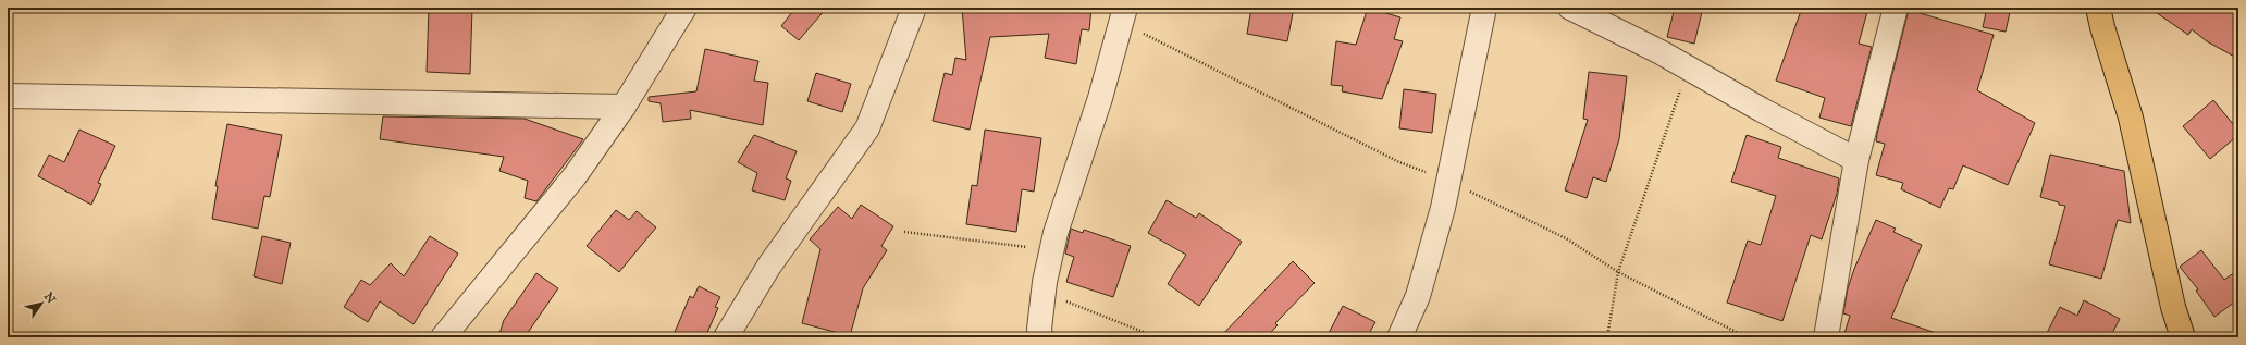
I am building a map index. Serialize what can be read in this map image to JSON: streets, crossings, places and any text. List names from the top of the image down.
{
  "north": "top right"
}
